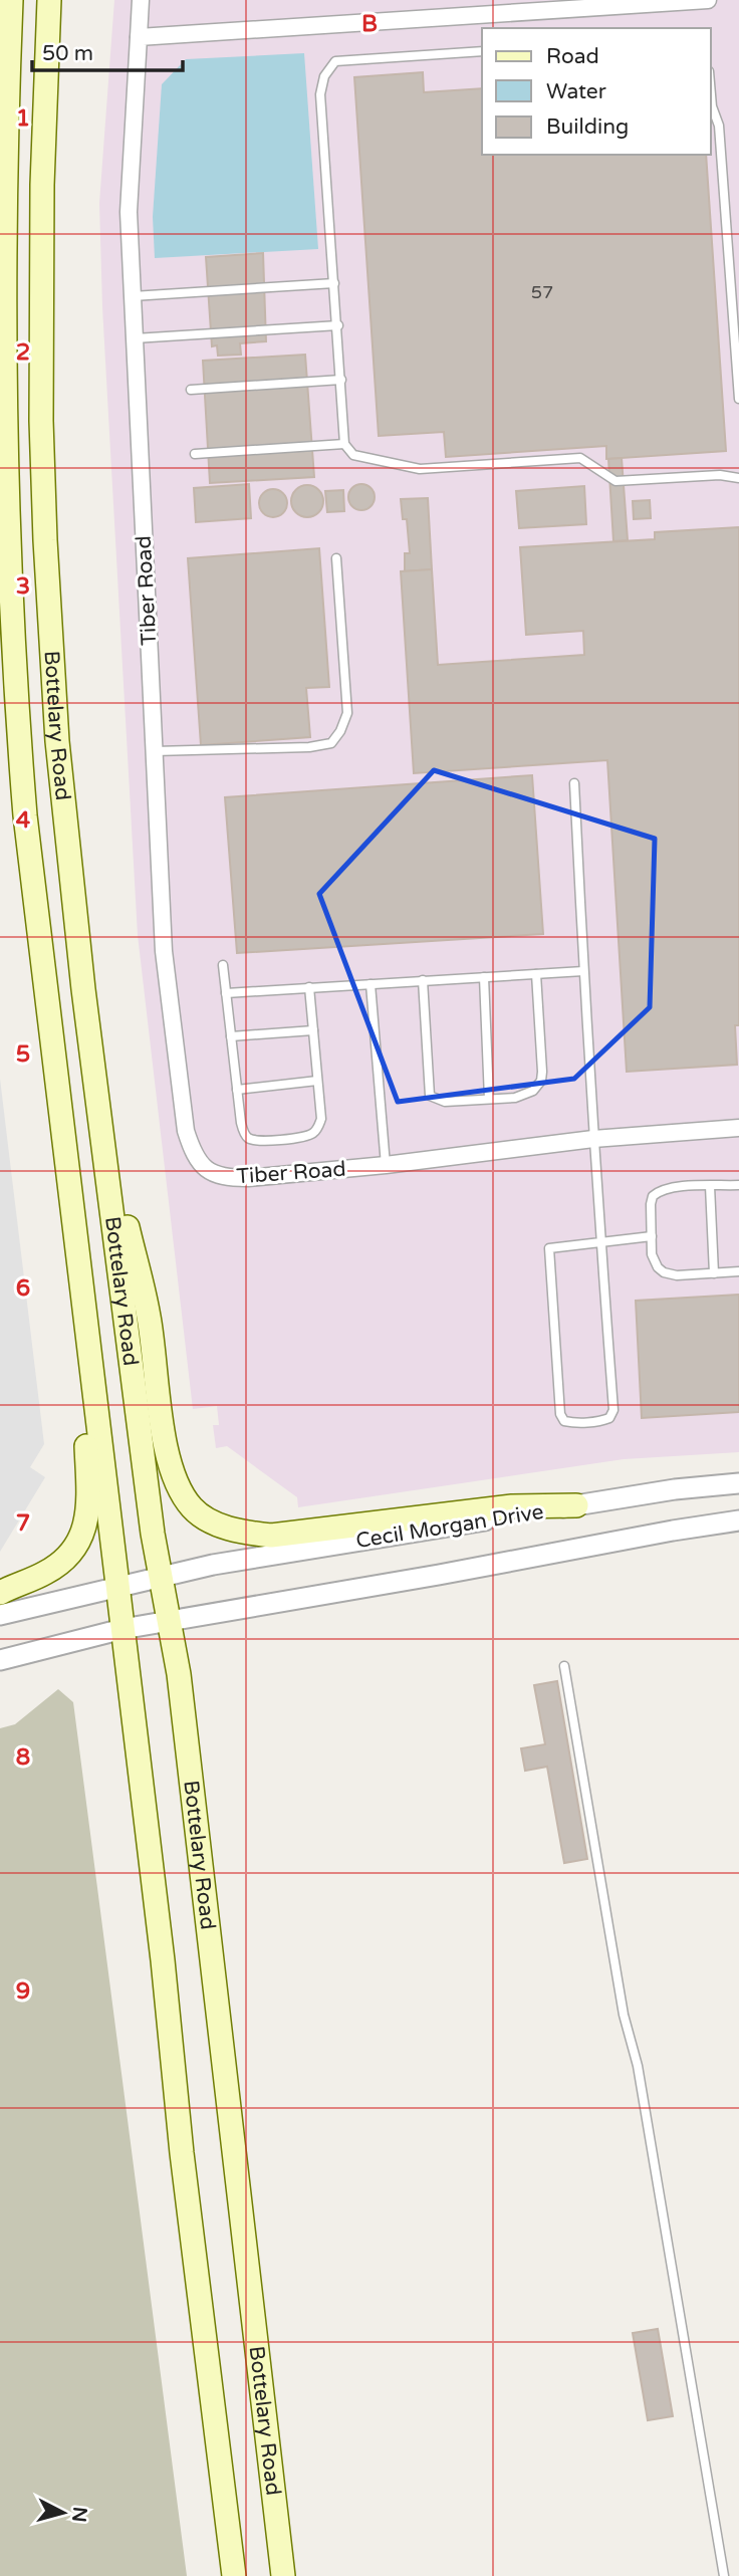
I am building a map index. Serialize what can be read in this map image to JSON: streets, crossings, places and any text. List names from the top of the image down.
{
  "streets": {
    "main road": ["Bottelary Road"],
    "street": ["Tiber Road", "Cecil Morgan Drive"]
  },
  "crossings": [
    ["Bottelary Road", "Cecil Morgan Drive"]
  ],
  "house_numbers": ["57"],
  "legend": ["Road", "Water", "Building"],
  "scale_bar": "50 m",
  "north": "right",
  "grid": {
    "columns": ["B"],
    "rows": [
      "1",
      "2",
      "3",
      "4",
      "5",
      "6",
      "7",
      "8",
      "9"
    ]
  }
}
